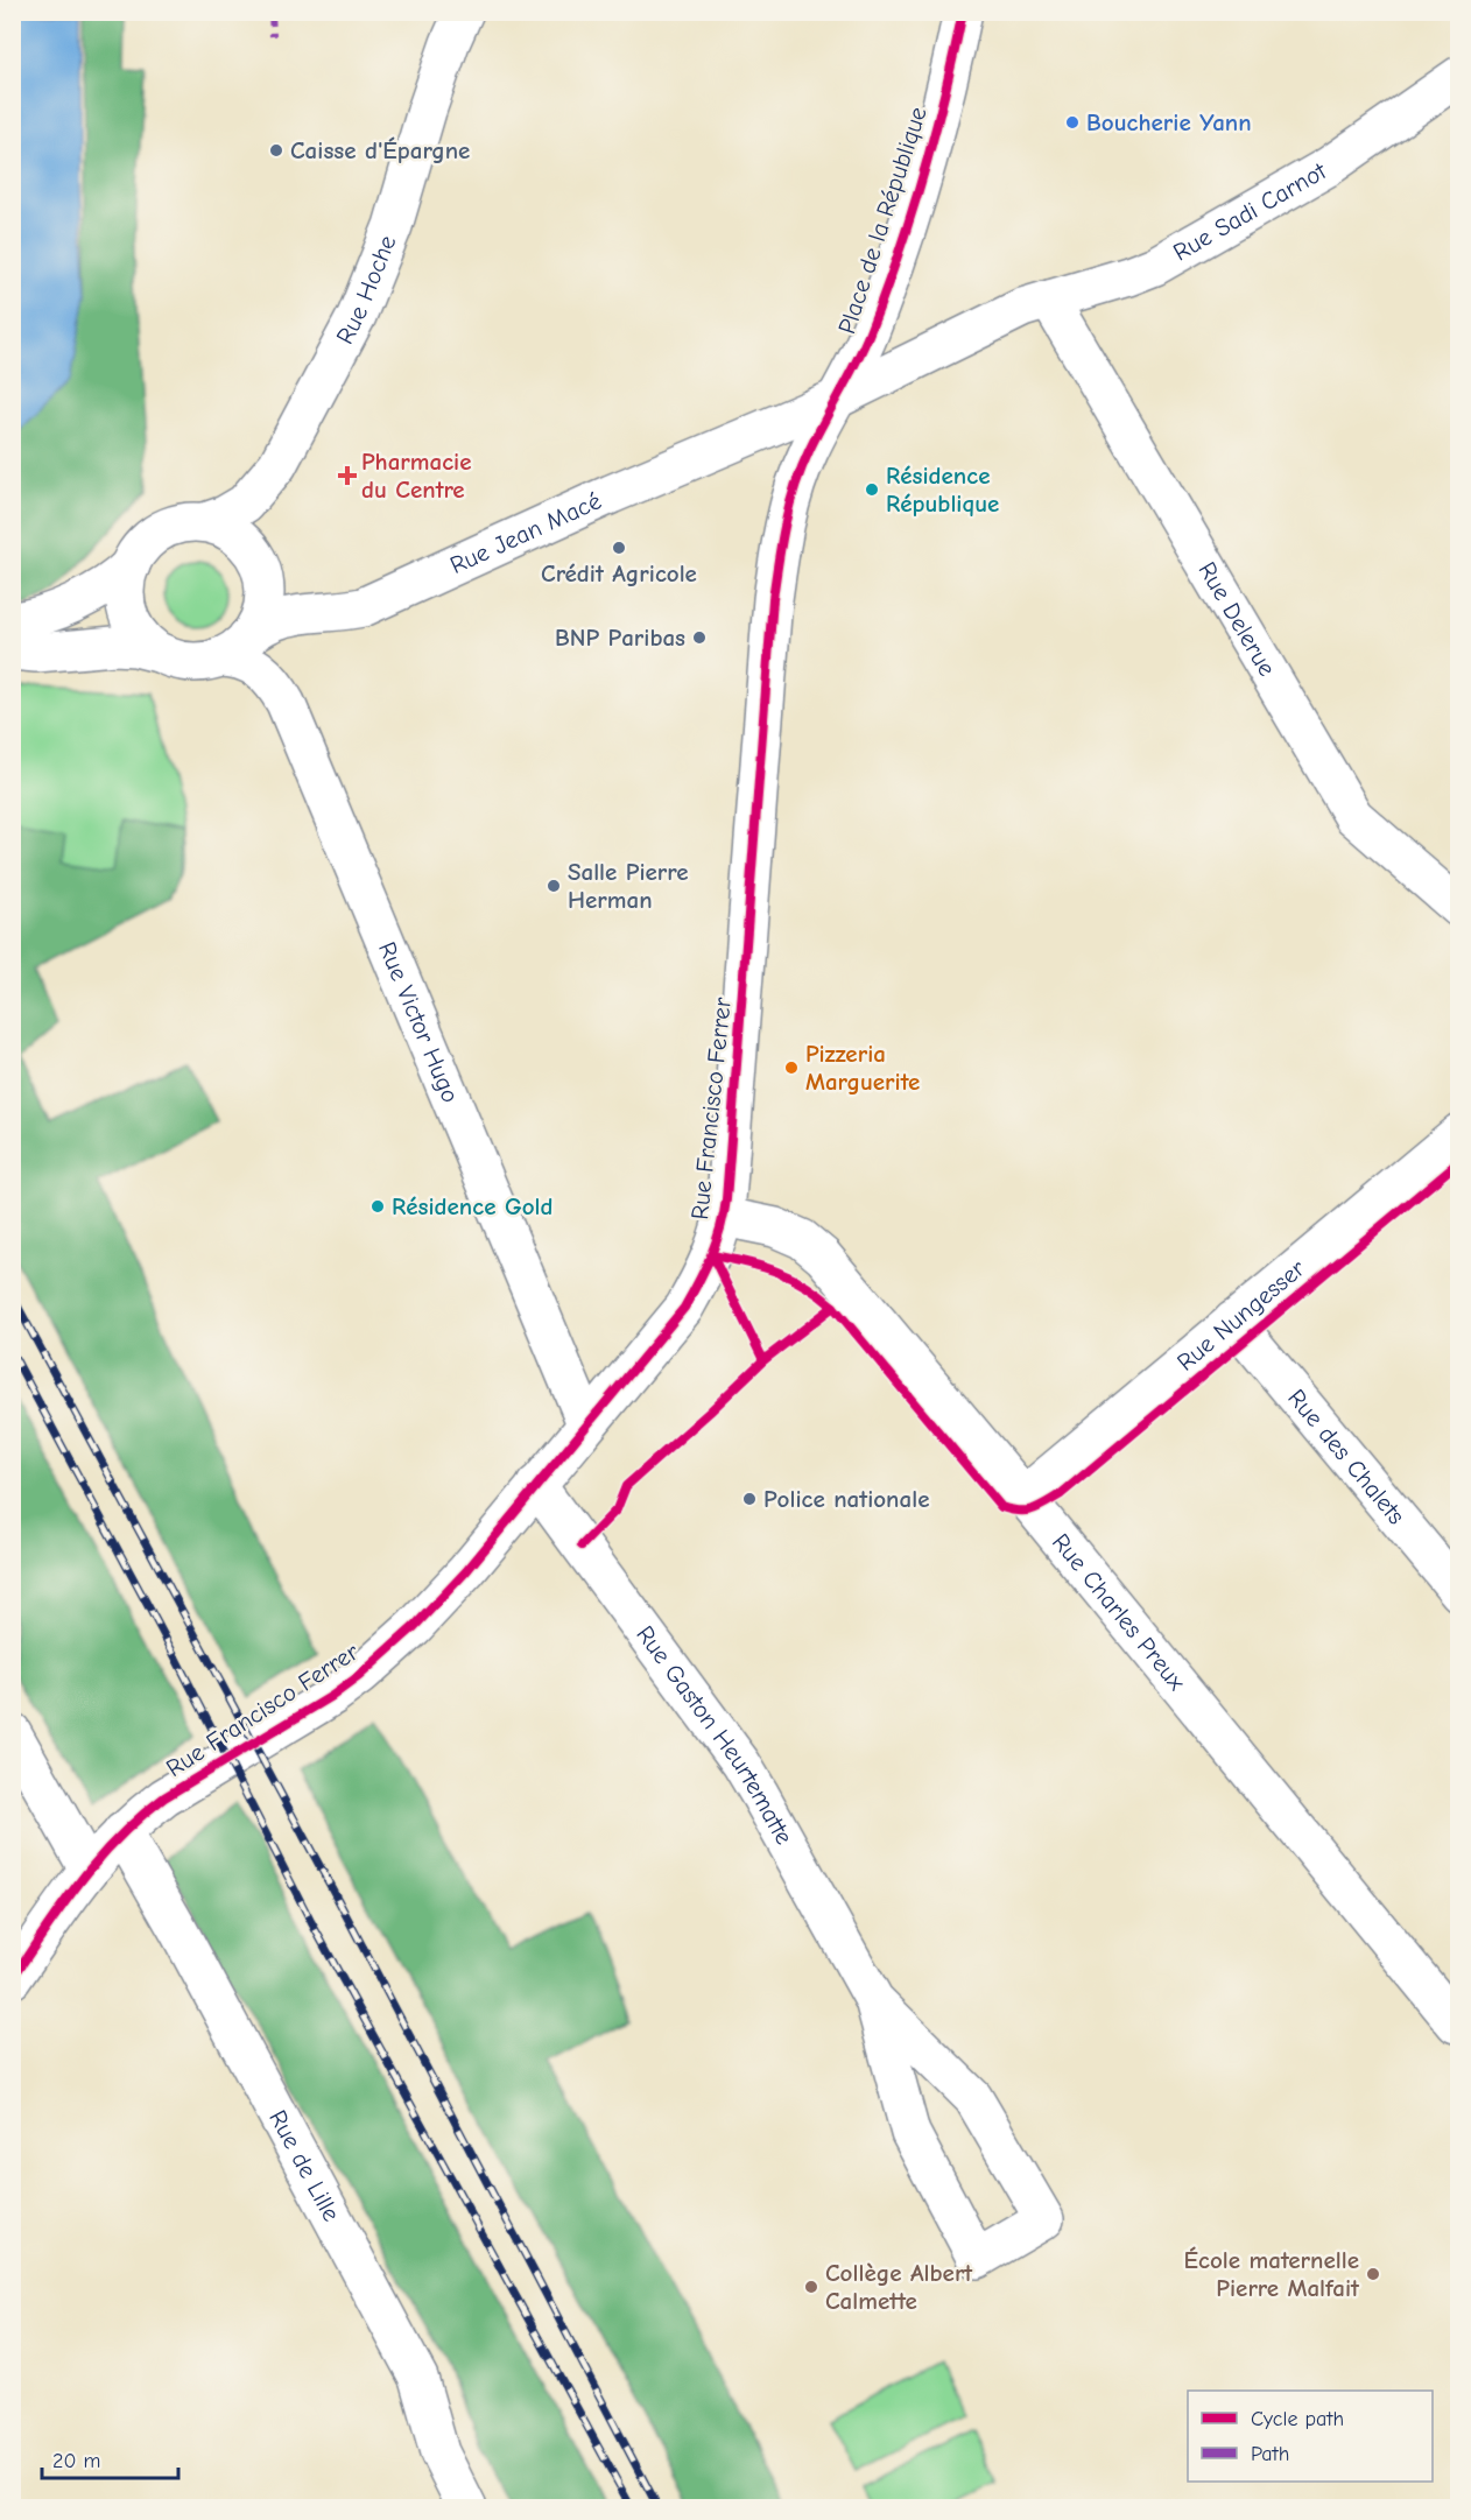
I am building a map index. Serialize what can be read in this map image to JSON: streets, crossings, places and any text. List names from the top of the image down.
{
  "streets": {
    "street": [
      "Rue Sadi Carnot",
      "Place de la République",
      "Rue Hoche",
      "Rue Jean Macé",
      "Rue Delerue",
      "Rue Victor Hugo",
      "Rue Francisco Ferrer",
      "Rue Nungesser",
      "Rue des Chalets",
      "Rue Charles Preux",
      "Rue Gaston Heurtematte",
      "Rue de Lille"
    ]
  },
  "crossings": [
    ["Rue Sadi Carnot", "Rue Delerue"],
    ["Place de la République", "Rue Jean Macé"],
    ["Place de la République", "Rue Francisco Ferrer"],
    ["Rue Hoche", "Rue Jean Macé"],
    ["Rue Hoche", "Rue Victor Hugo"],
    ["Rue Jean Macé", "Rue Victor Hugo"],
    ["Rue Jean Macé", "Rue Francisco Ferrer"],
    ["Rue Victor Hugo", "Rue Francisco Ferrer"],
    ["Rue Francisco Ferrer", "Rue Charles Preux"],
    ["Rue Francisco Ferrer", "Rue Gaston Heurtematte"],
    ["Rue Francisco Ferrer", "Rue de Lille"],
    ["Rue Nungesser", "Rue des Chalets"],
    ["Rue Nungesser", "Rue Charles Preux"]
  ],
  "places": {
    "other": [
      "Boucherie Yann",
      "Caisse d'Épargne",
      "Résidence République",
      "Crédit Agricole",
      "BNP Paribas",
      "Salle Pierre Herman",
      "Pizzeria Marguerite",
      "Résidence Gold",
      "Police nationale",
      "École maternelle Pierre Malfait",
      "Collège Albert Calmette"
    ],
    "health": ["Pharmacie du Centre"]
  },
  "legend": ["Cycle path", "Path"],
  "scale_bar": "20 m"
}
